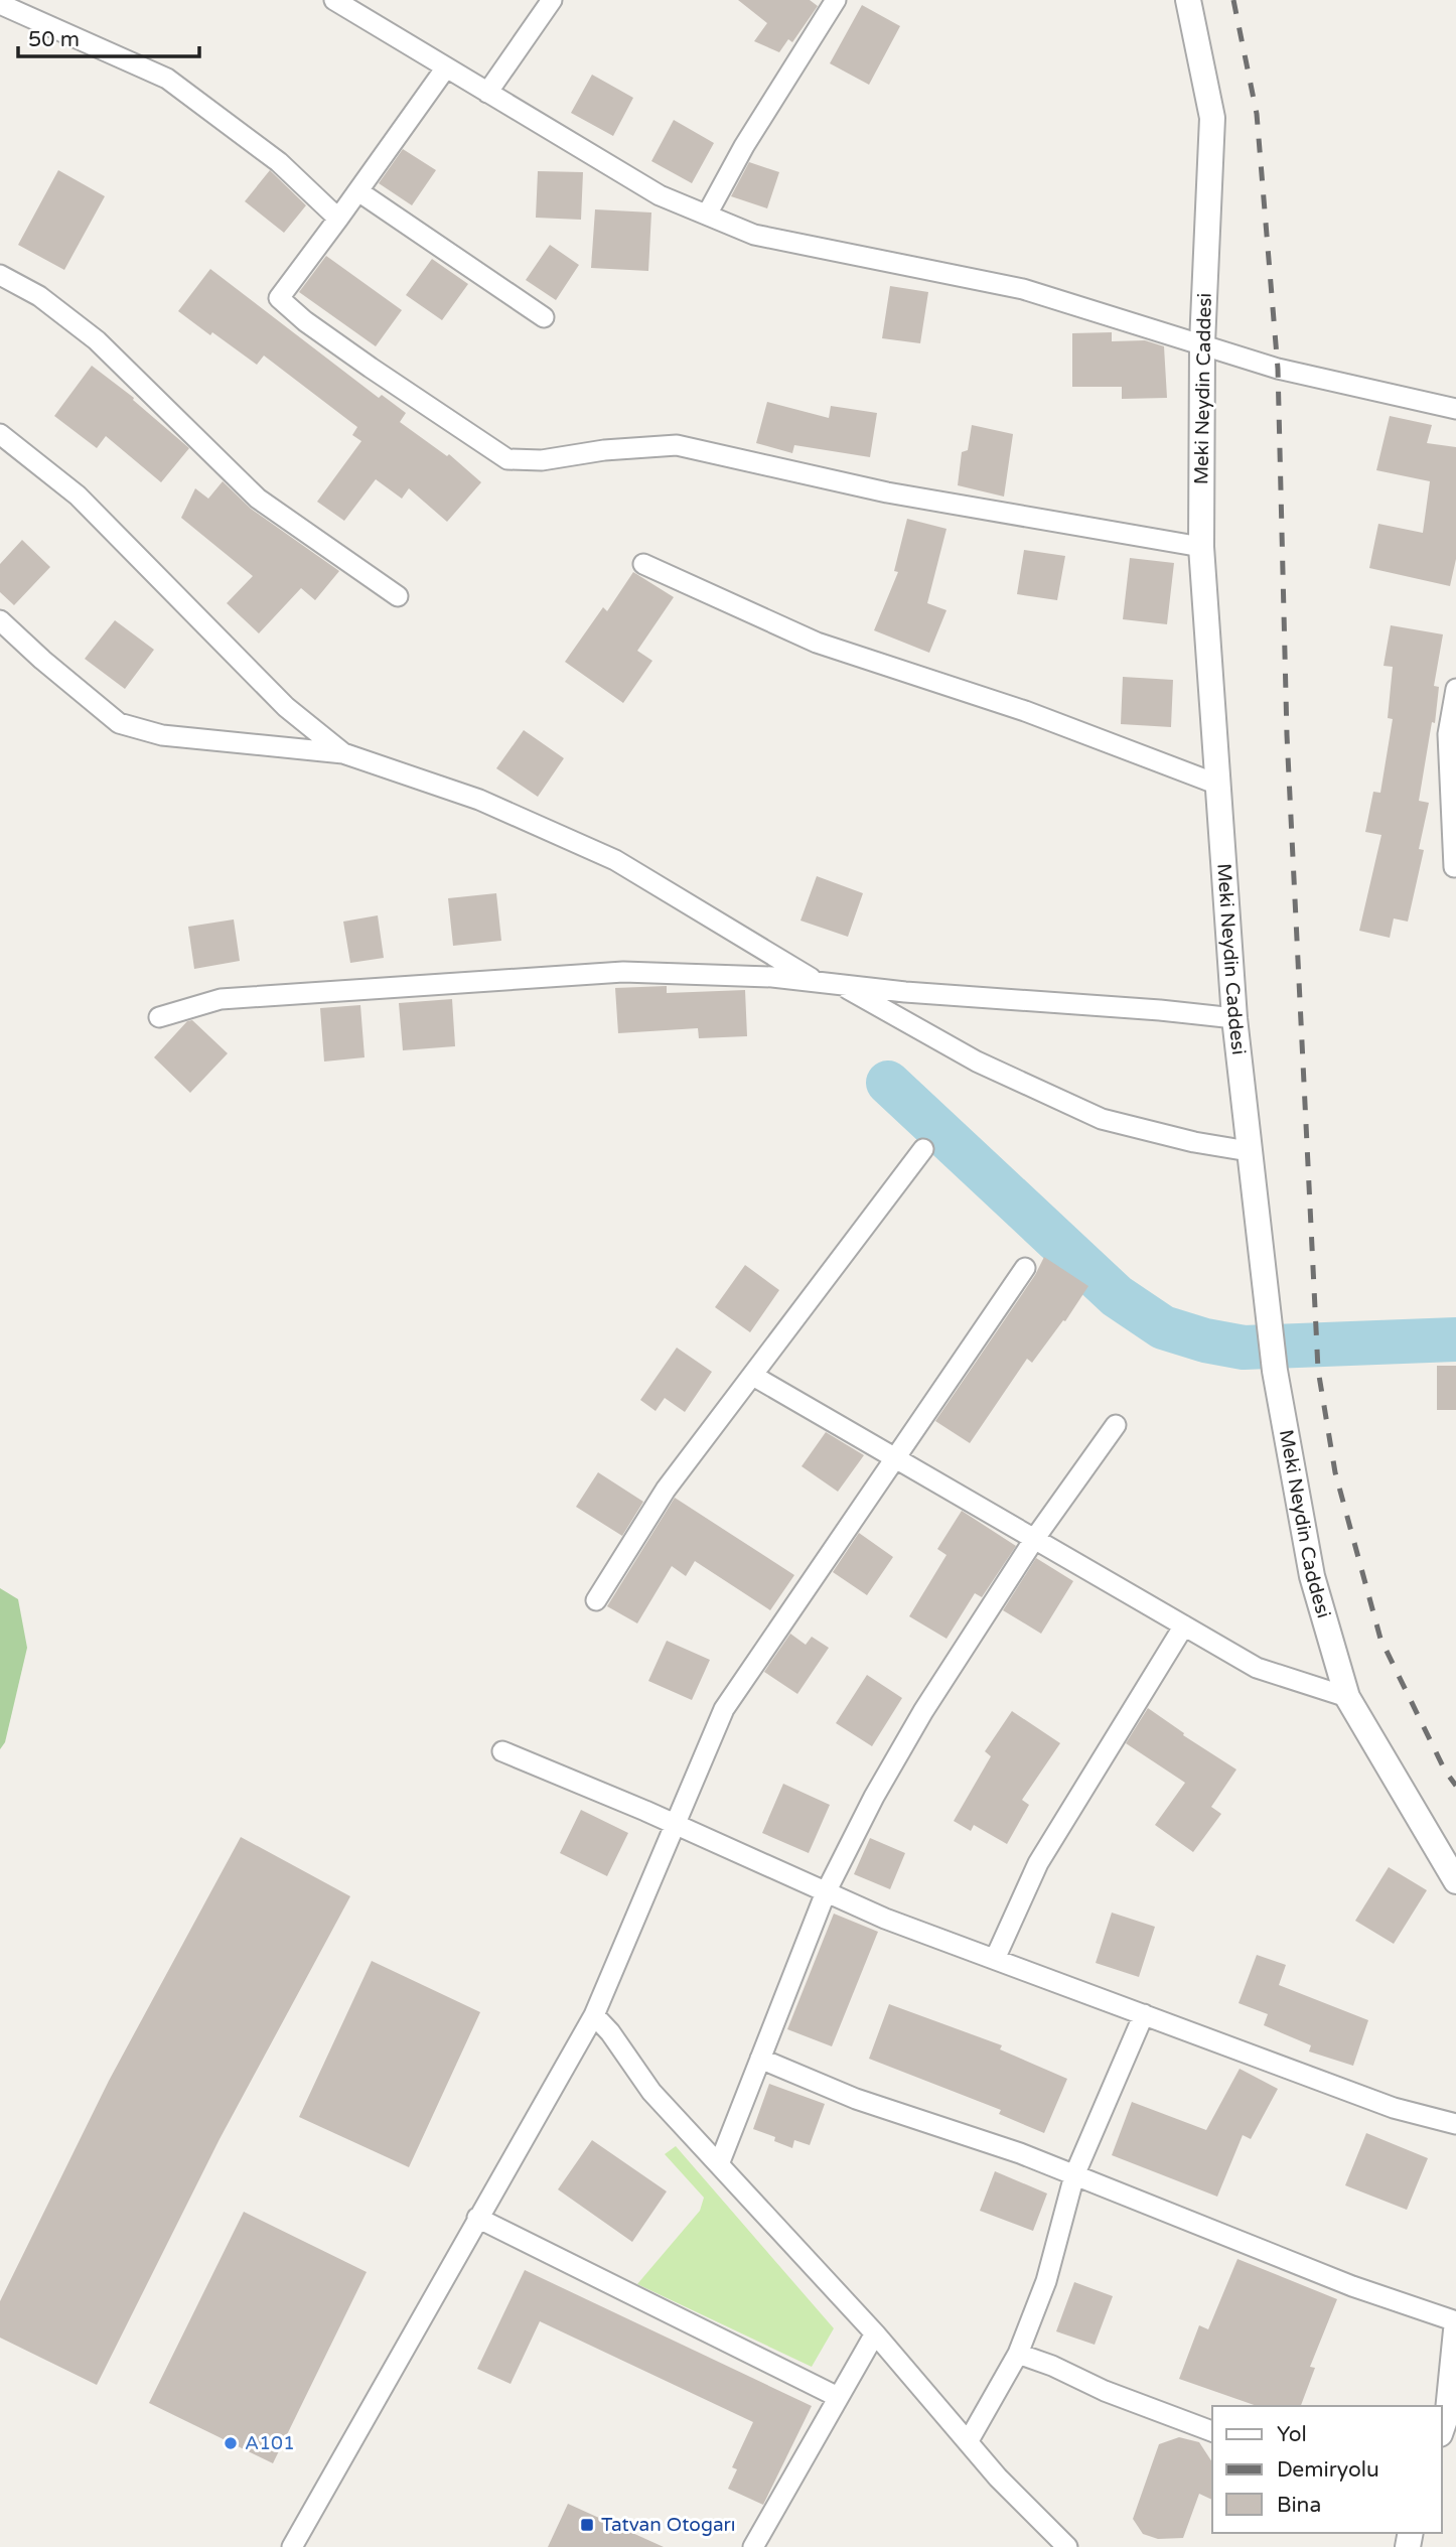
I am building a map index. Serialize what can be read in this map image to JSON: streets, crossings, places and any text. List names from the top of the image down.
{
  "streets": {
    "street": ["Meki Neydin Caddesi"]
  },
  "places": {
    "other": ["A101"],
    "transit": ["Tatvan Otogarı"]
  },
  "legend": ["Yol", "Demiryolu", "Bina"],
  "scale_bar": "50 m"
}
